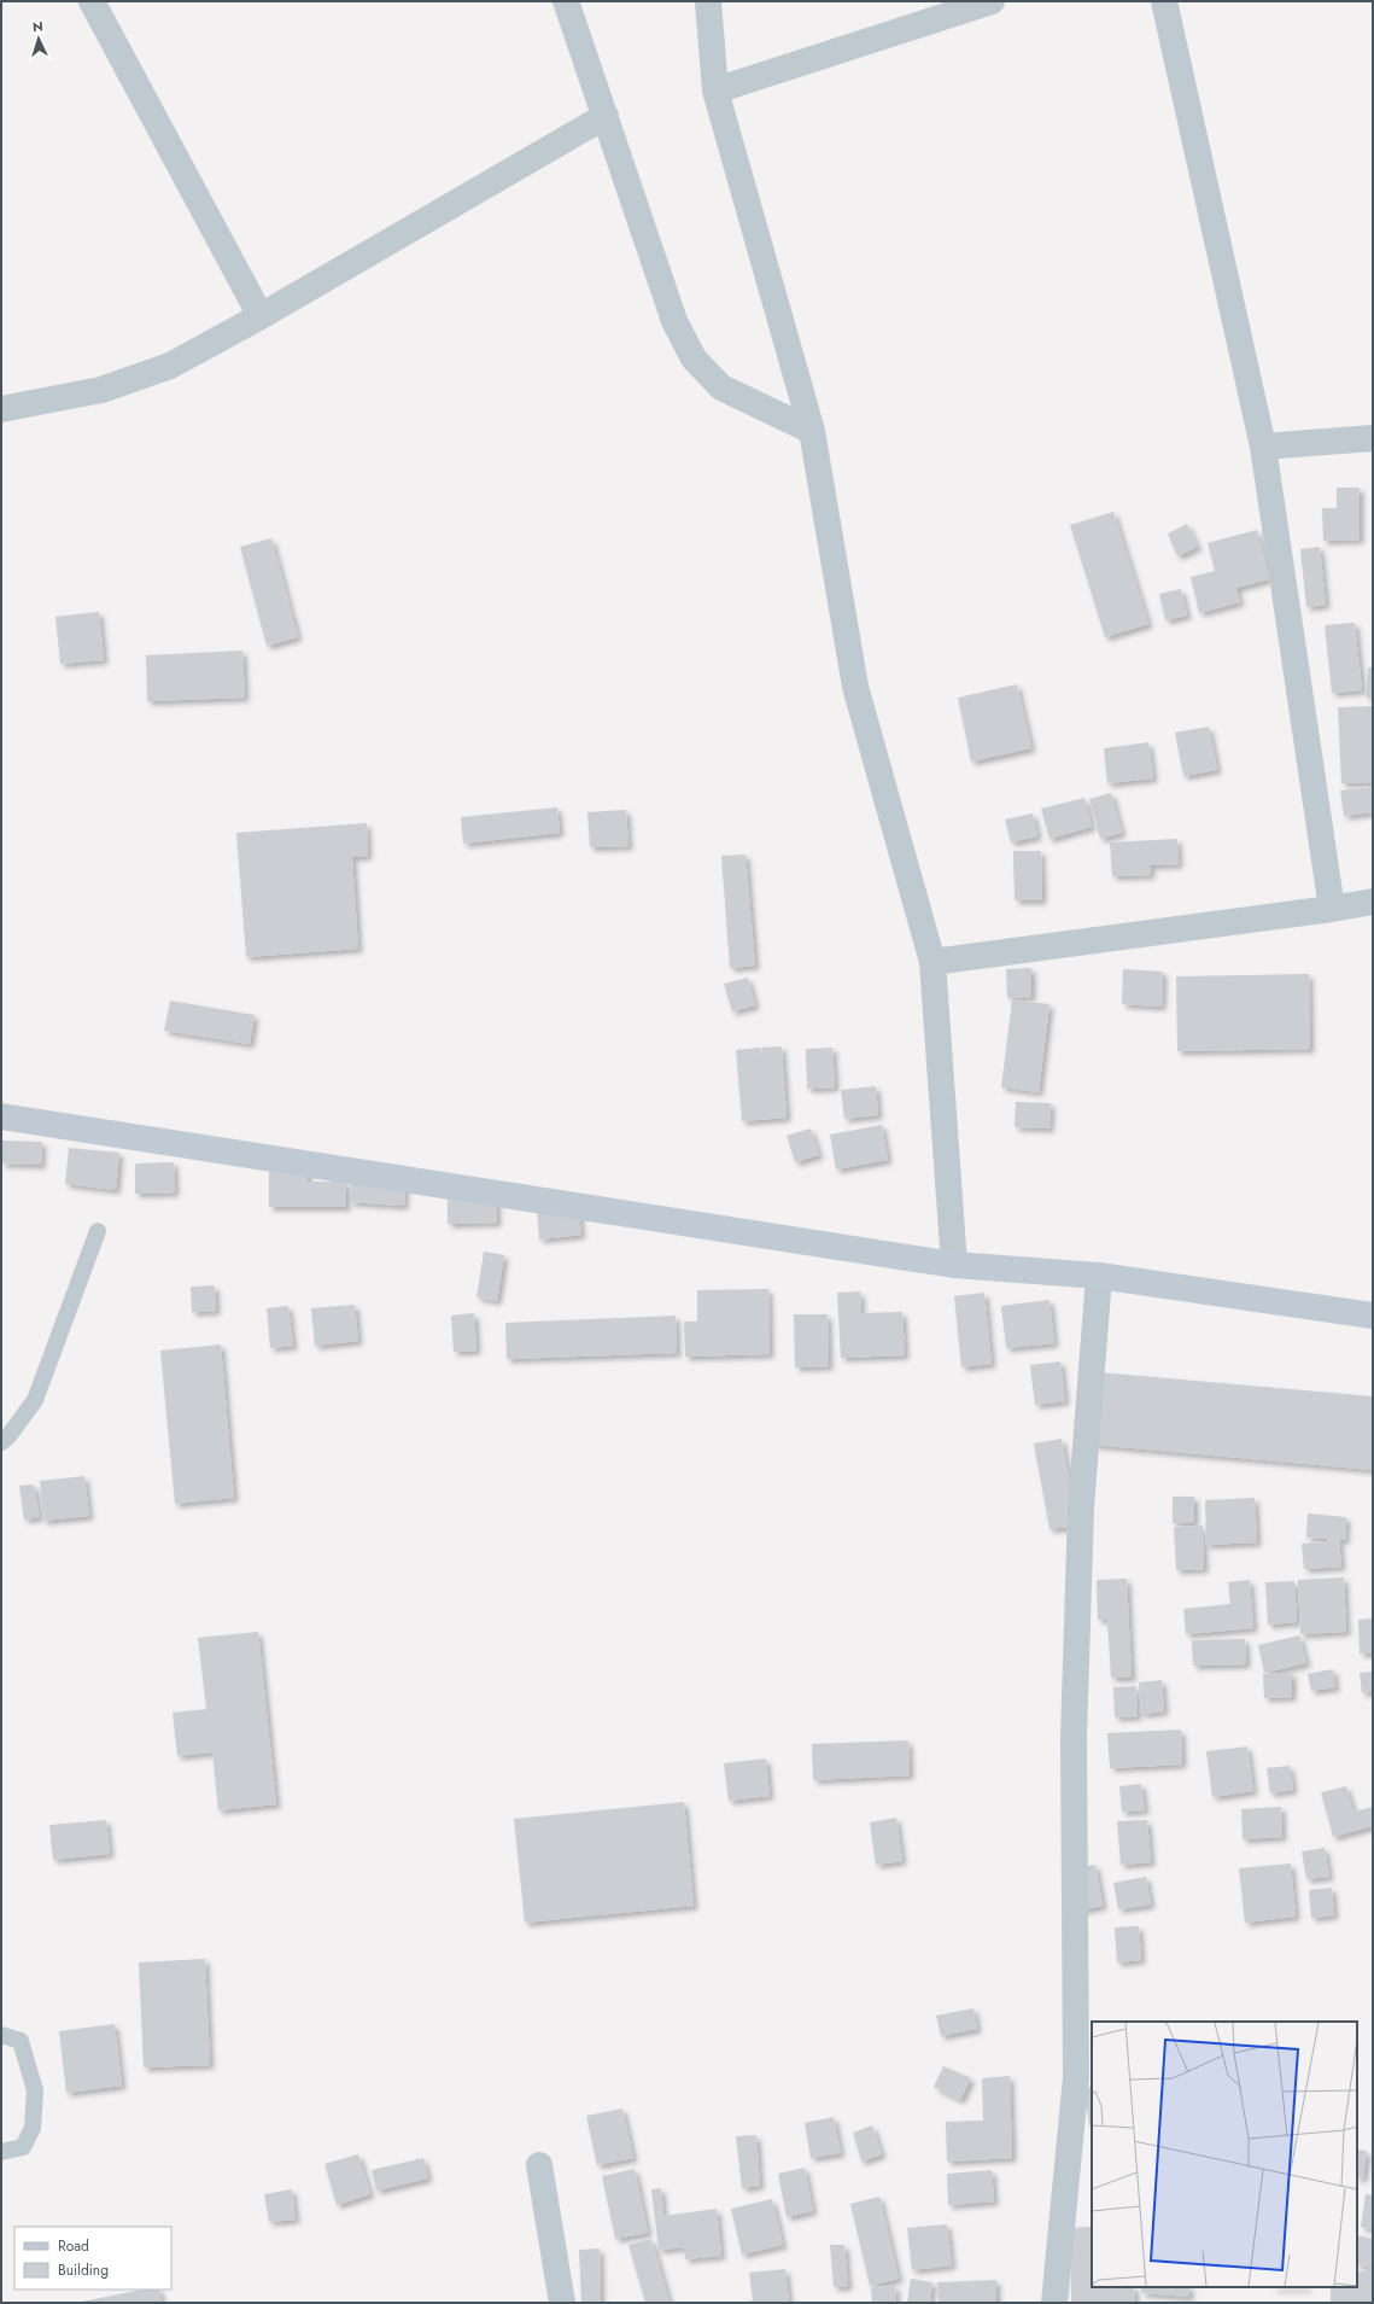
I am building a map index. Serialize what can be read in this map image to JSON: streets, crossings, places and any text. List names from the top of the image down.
{
  "legend": ["Road", "Building"],
  "north": "top"
}
